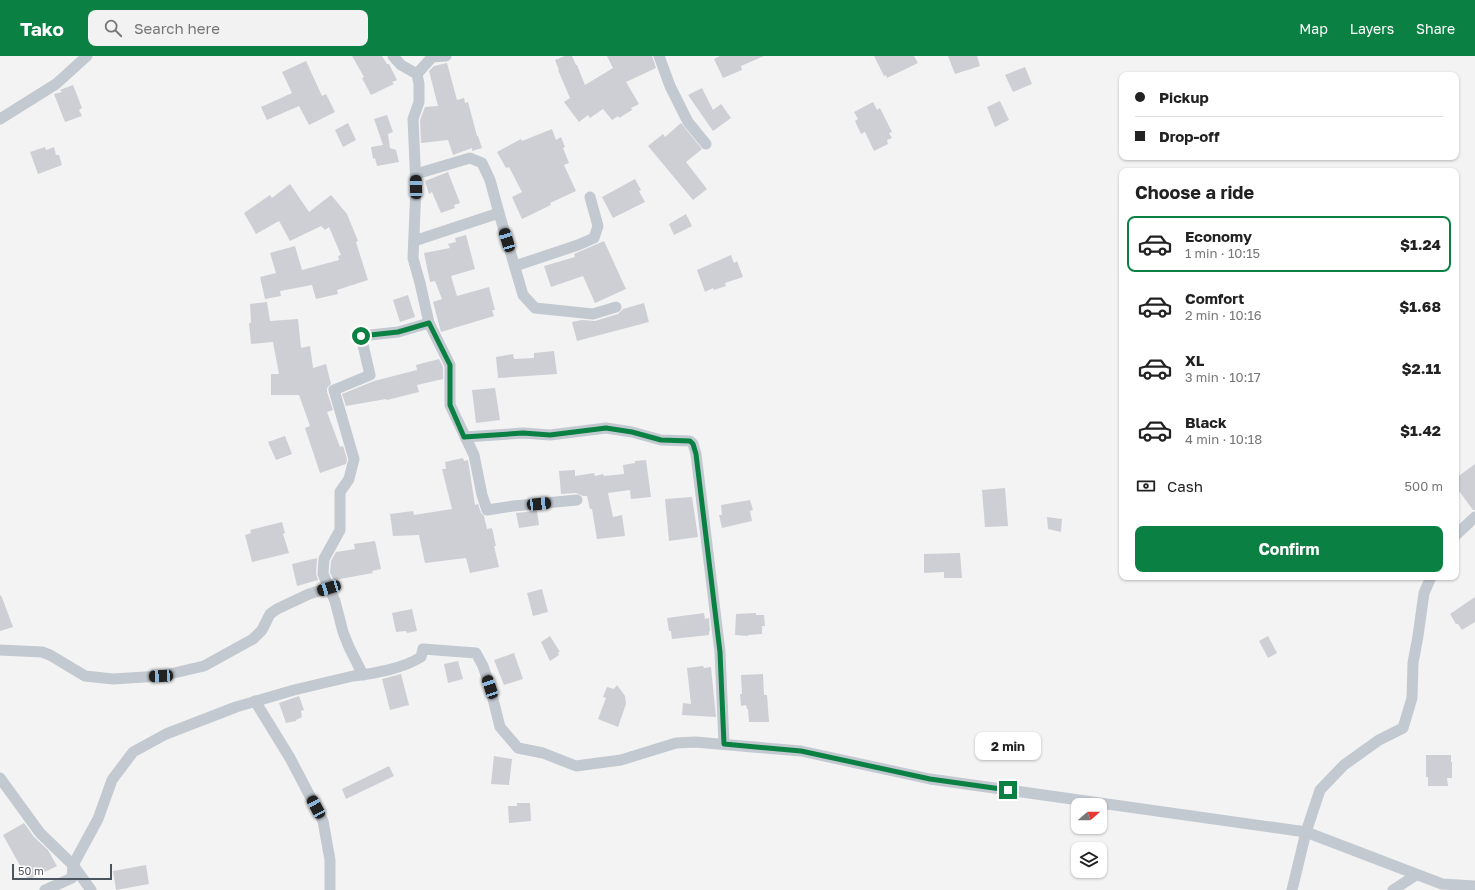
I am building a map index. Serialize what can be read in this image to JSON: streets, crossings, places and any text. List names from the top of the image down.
{
  "scale_bar": "50 m",
  "north": "right",
  "page": {
    "header": "Tako",
    "search": "Search here",
    "nav": ["Map", "Layers", "Share"],
    "banner": ["Pickup", "Drop-off"],
    "heading": "Choose a ride",
    "list": [
      {
        "name": "Economy",
        "note": "1 min · 10:15",
        "value": "$1.24"
      },
      {
        "name": "Comfort",
        "note": "2 min · 10:16",
        "value": "$1.68"
      },
      {
        "name": "XL",
        "note": "3 min · 10:17",
        "value": "$2.11"
      },
      {
        "name": "Black",
        "note": "4 min · 10:18",
        "value": "$1.42"
      }
    ],
    "pay": ["Cash", "500 m"],
    "buttons": "Confirm",
    "bubble": "2 min",
    "scale": "50 m"
  }
}
